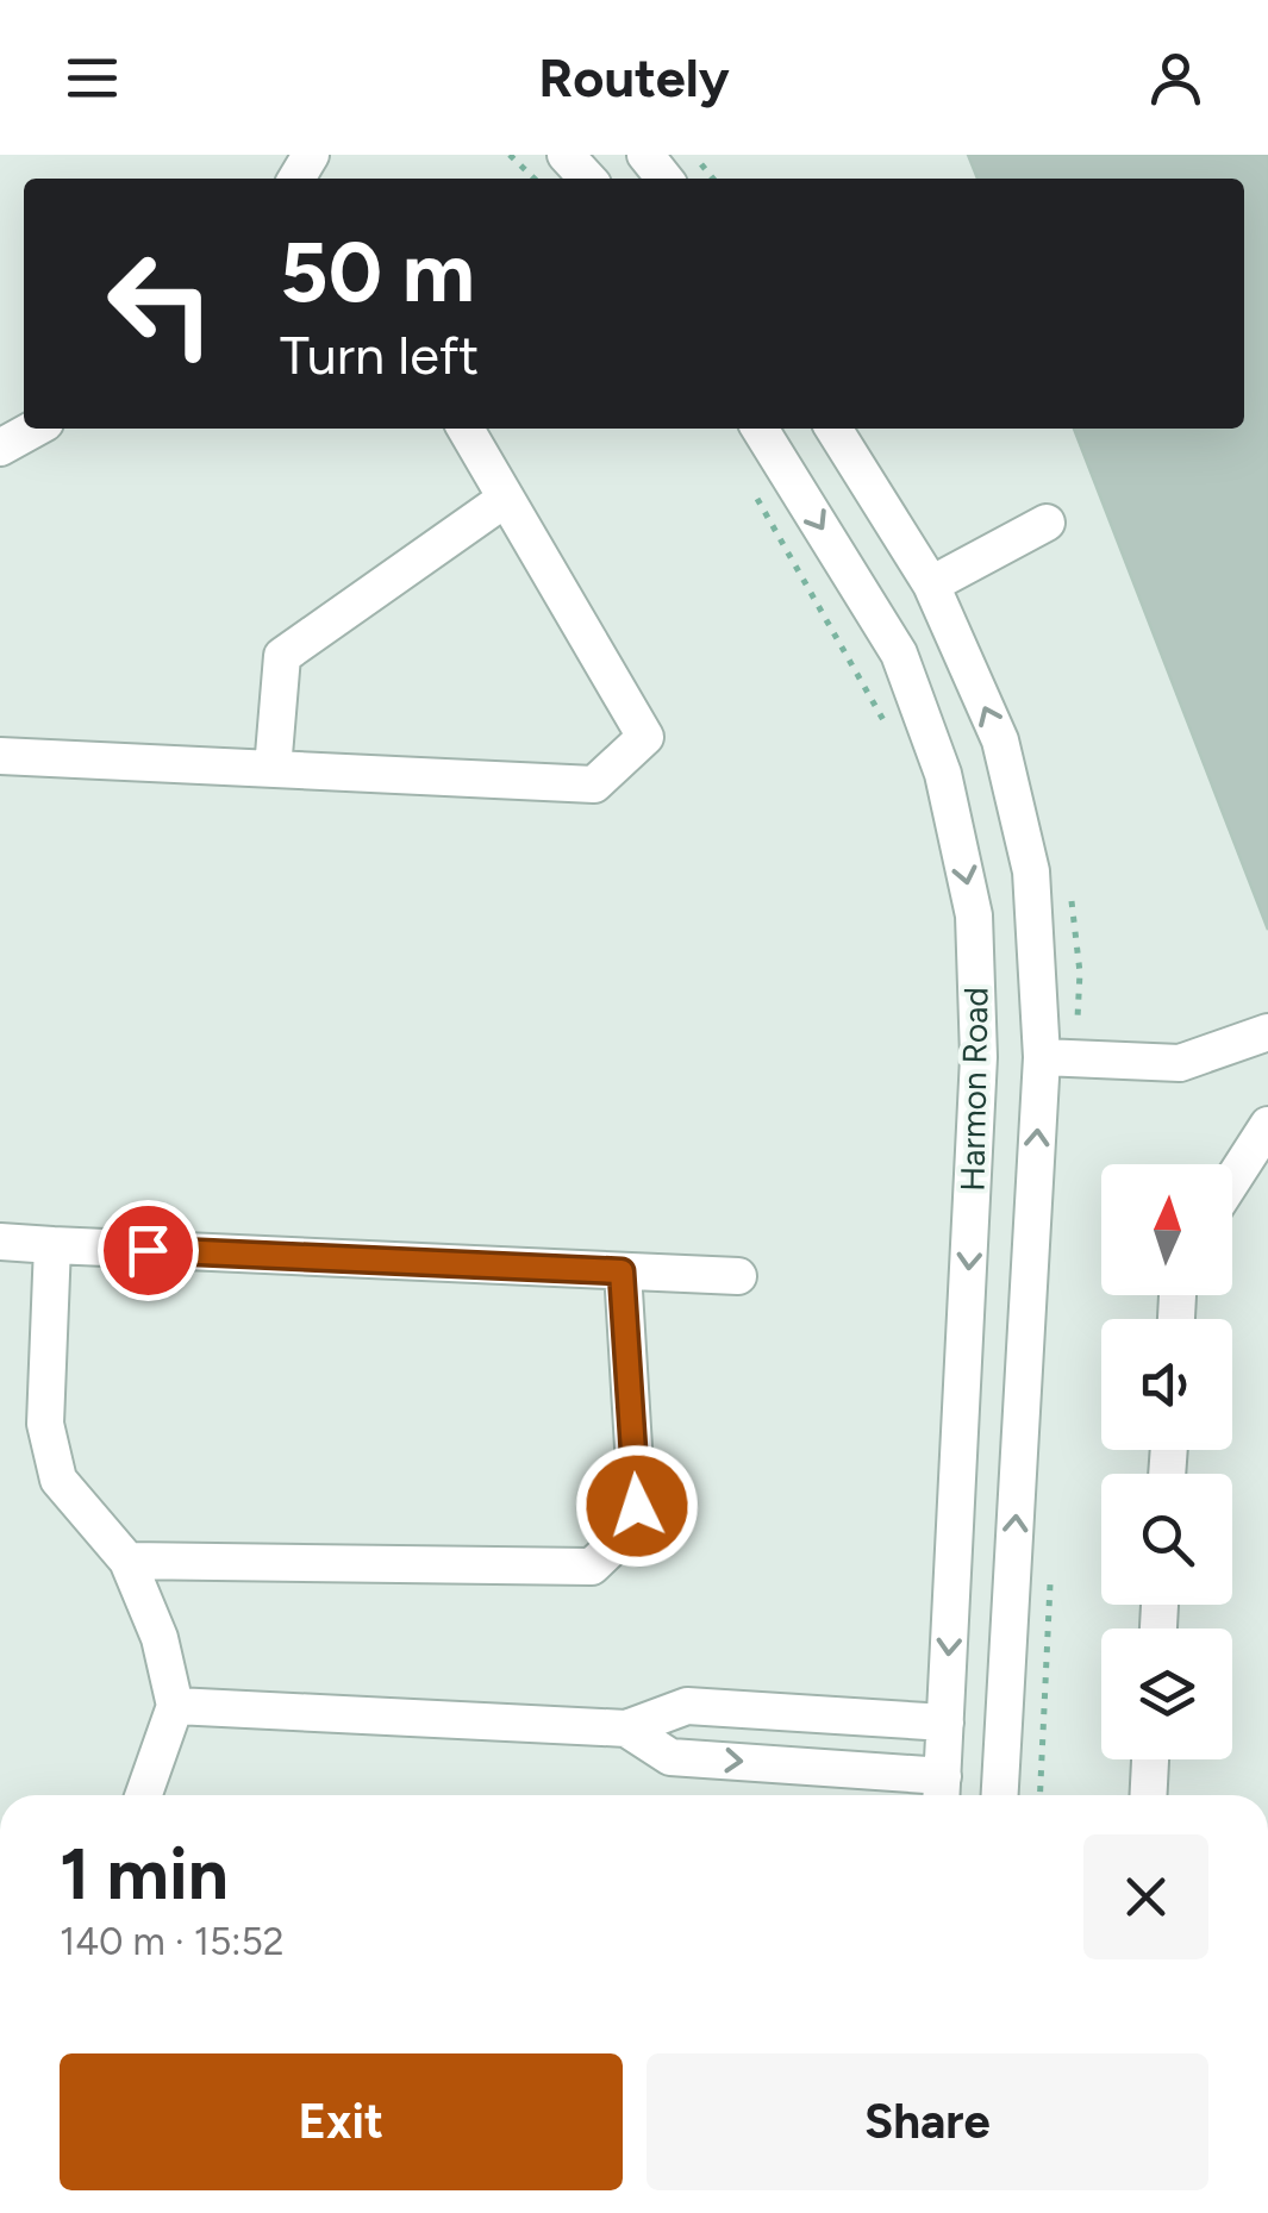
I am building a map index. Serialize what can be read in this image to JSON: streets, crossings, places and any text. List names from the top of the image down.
{
  "streets": {
    "street": ["Harmon Road"]
  },
  "north": "top",
  "page": {
    "header": "Routely",
    "turn": ["50 m", "Turn left"],
    "heading": ["1 min", "140 m · 15:52"],
    "buttons": ["Exit", "Share"]
  }
}
